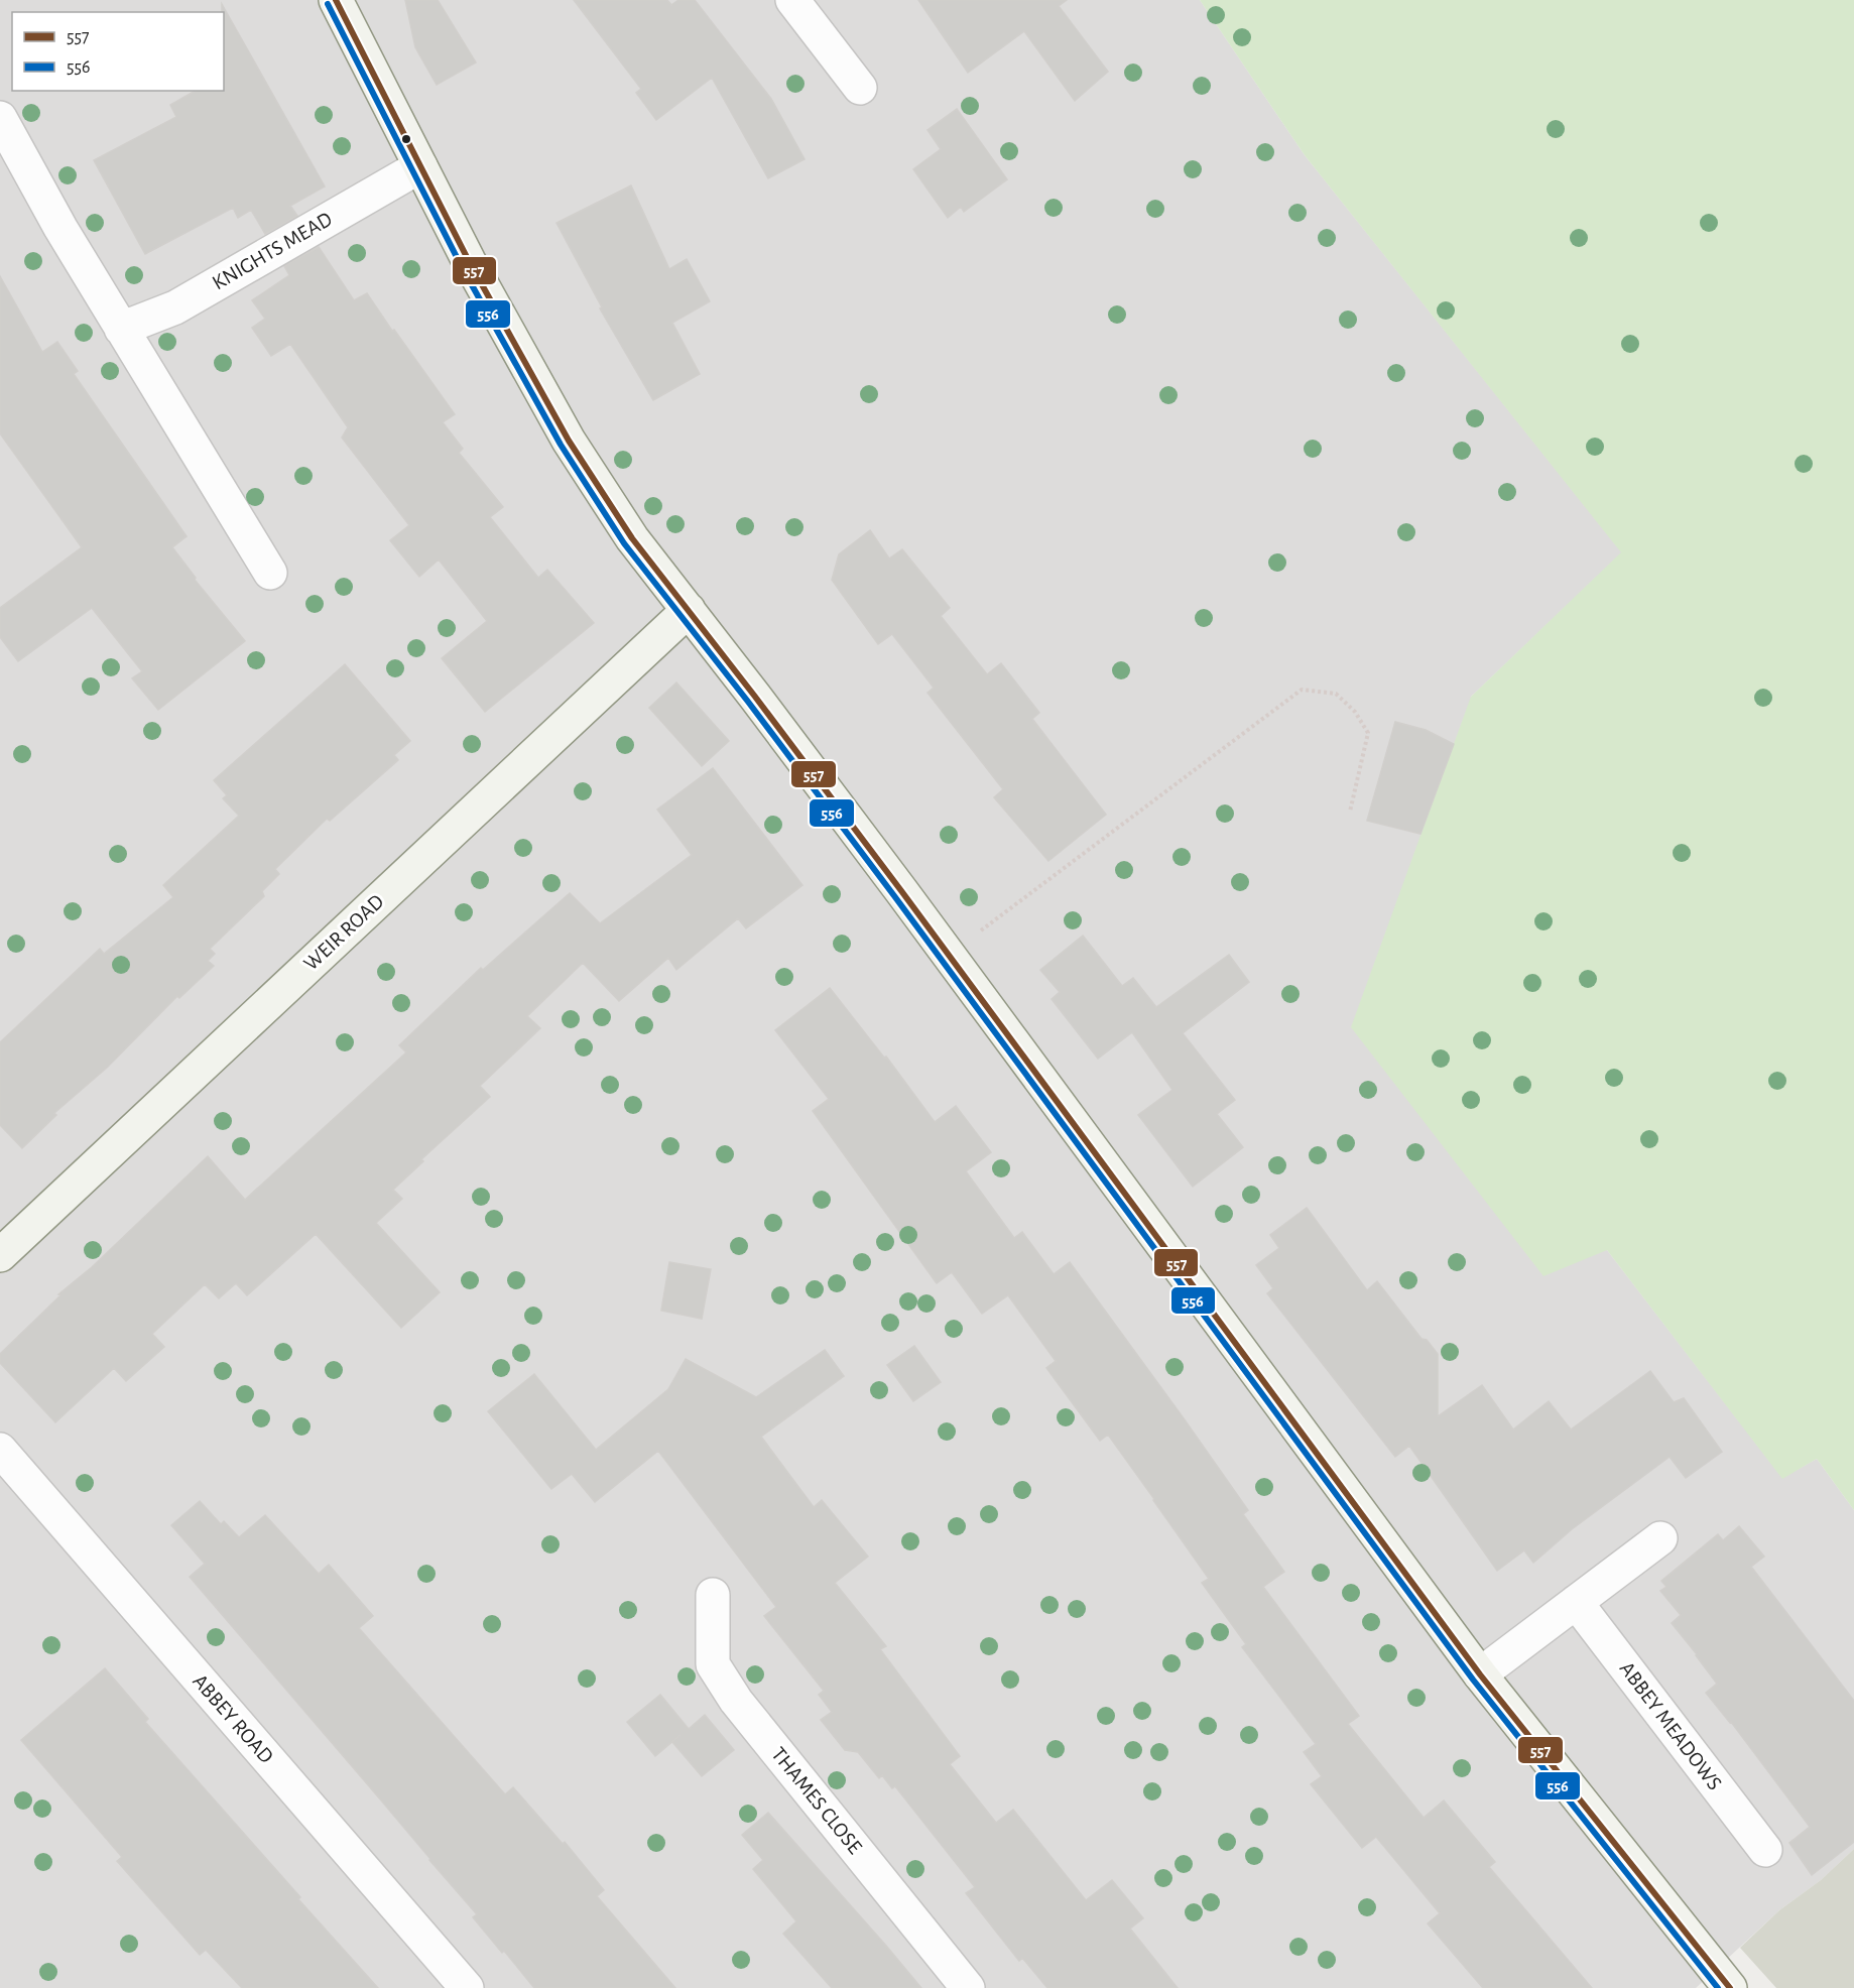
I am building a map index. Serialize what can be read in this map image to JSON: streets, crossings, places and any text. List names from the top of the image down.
{
  "streets": {
    "main road": ["WEIR ROAD"],
    "street": [
      "KNIGHTS MEAD",
      "ABBEY ROAD",
      "ABBEY MEADOWS",
      "THAMES CLOSE"
    ]
  },
  "lines": ["transit line 557", "transit line 556"],
  "legend": ["557", "556"]
}
